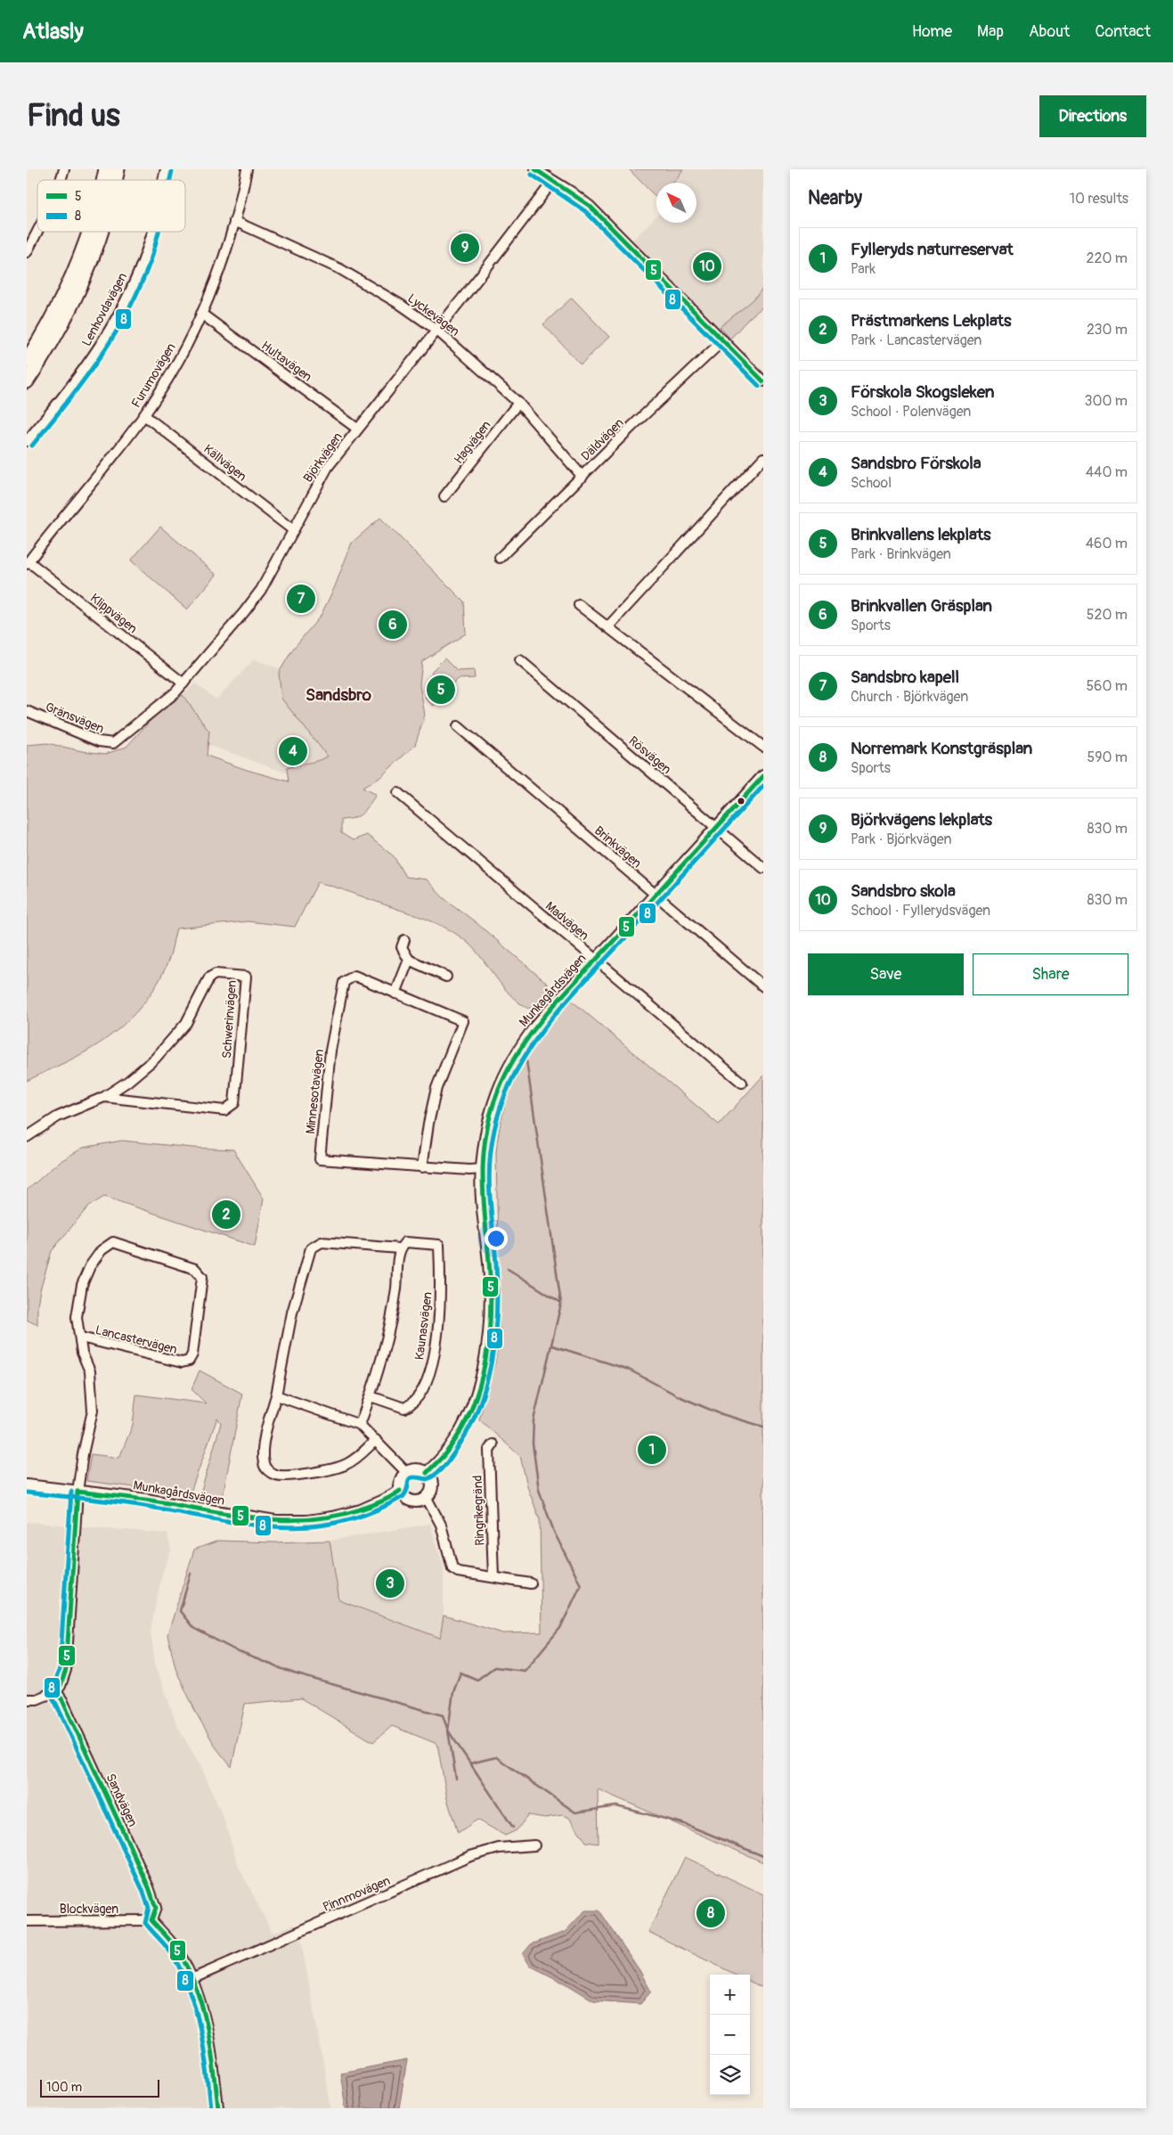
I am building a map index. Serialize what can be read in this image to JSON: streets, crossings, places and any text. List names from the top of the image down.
{
  "streets": {
    "street": [
      "Lenhovdavägen",
      "Lyckevägen",
      "Hultavägen",
      "Furumovägen",
      "Däldvägen",
      "Hagvägen",
      "Björkvägen",
      "Källvägen",
      "Klippvägen",
      "Gränsvägen",
      "Rösvägen",
      "Brinkvägen",
      "Madvägen",
      "Munkagårdsvägen",
      "Schwerinvägen",
      "Minnesotavägen",
      "Kaunasvägen",
      "Lancastervägen",
      "Ringrikegränd",
      "Sandvägen",
      "Pinnmovägen",
      "Blockvägen"
    ]
  },
  "crossings": [
    ["Lyckevägen", "Furumovägen"],
    ["Lyckevägen", "Däldvägen"],
    ["Lyckevägen", "Hagvägen"],
    ["Lyckevägen", "Björkvägen"],
    ["Hultavägen", "Furumovägen"],
    ["Hultavägen", "Björkvägen"],
    ["Furumovägen", "Källvägen"],
    ["Furumovägen", "Klippvägen"],
    ["Björkvägen", "Källvägen"],
    ["Björkvägen", "Klippvägen"],
    ["Björkvägen", "Gränsvägen"],
    ["Rösvägen", "Munkagårdsvägen"],
    ["Brinkvägen", "Munkagårdsvägen"],
    ["Madvägen", "Munkagårdsvägen"],
    ["Munkagårdsvägen", "Minnesotavägen"],
    ["Munkagårdsvägen", "Lancastervägen"],
    ["Sandvägen", "Blockvägen"]
  ],
  "districts": ["Sandsbro"],
  "lines": ["transit line 5", "transit line 8"],
  "legend": ["5", "8"],
  "scale_bar": "100 m",
  "north": "top left",
  "page": {
    "header": "Atlasly",
    "nav": [
      "Home",
      "Map",
      "About",
      "Contact"
    ],
    "buttons": [
      "Directions",
      ["Save", "Share"]
    ],
    "title": "Find us",
    "heading": ["Nearby", "10 results"],
    "list": [
      {
        "mark": "1",
        "name": "Fylleryds naturreservat",
        "note": "Park",
        "value": "220 m"
      },
      {
        "mark": "2",
        "name": "Prästmarkens Lekplats",
        "note": "Park · Lancastervägen",
        "value": "230 m"
      },
      {
        "mark": "3",
        "name": "Förskola Skogsleken",
        "note": "School · Polenvägen",
        "value": "300 m"
      },
      {
        "mark": "4",
        "name": "Sandsbro Förskola",
        "note": "School",
        "value": "440 m"
      },
      {
        "mark": "5",
        "name": "Brinkvallens lekplats",
        "note": "Park · Brinkvägen",
        "value": "460 m"
      },
      {
        "mark": "6",
        "name": "Brinkvallen Gräsplan",
        "note": "Sports",
        "value": "520 m"
      },
      {
        "mark": "7",
        "name": "Sandsbro kapell",
        "note": "Church · Björkvägen",
        "value": "560 m"
      },
      {
        "mark": "8",
        "name": "Norremark Konstgräsplan",
        "note": "Sports",
        "value": "590 m"
      },
      {
        "mark": "9",
        "name": "Björkvägens lekplats",
        "note": "Park · Björkvägen",
        "value": "830 m"
      },
      {
        "mark": "10",
        "name": "Sandsbro skola",
        "note": "School · Fyllerydsvägen",
        "value": "830 m"
      }
    ],
    "pins": [
      "9",
      "10",
      "7",
      "6",
      "5",
      "4",
      "2",
      "1",
      "3",
      "8"
    ],
    "map_buttons": ["+", "−"],
    "scale": "100 m"
  }
}
